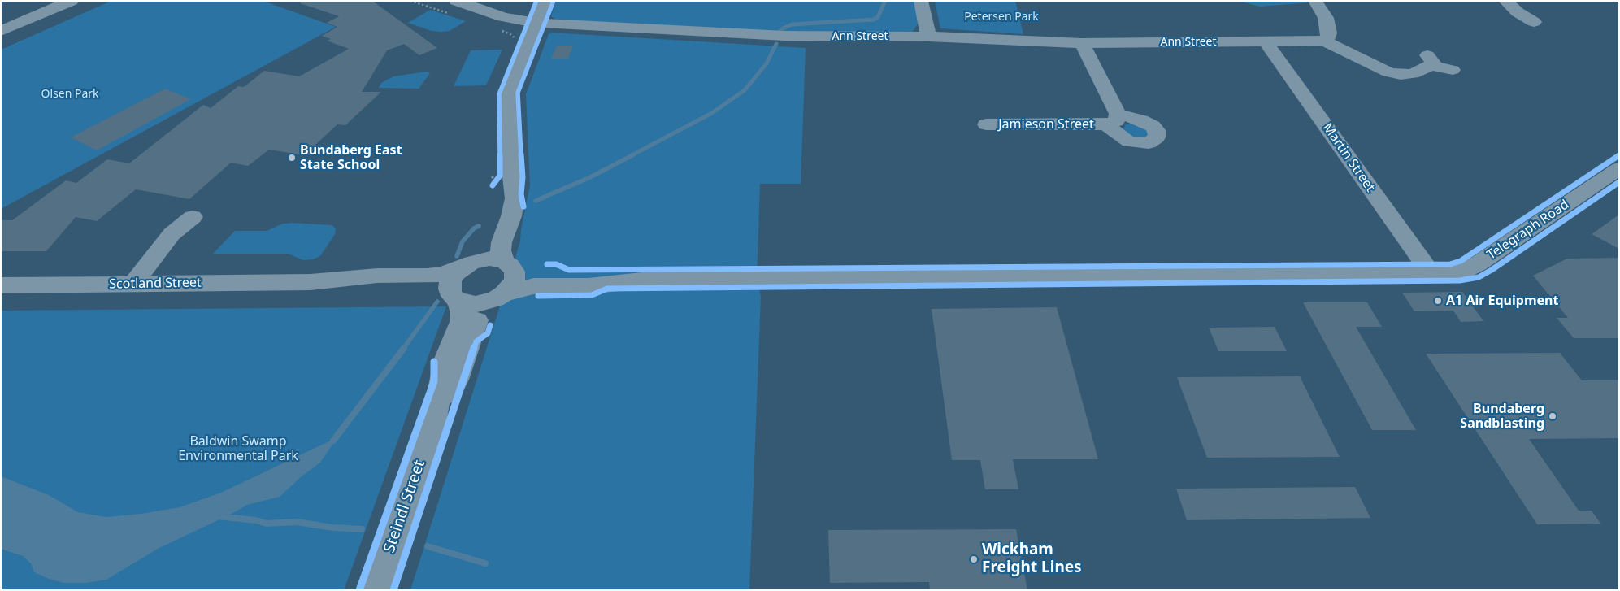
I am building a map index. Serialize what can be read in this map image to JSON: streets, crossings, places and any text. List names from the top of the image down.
{
  "streets": {
    "street": [
      "Ann Street",
      "Jamieson Street",
      "Martin Street",
      "Telegraph Road",
      "Scotland Street",
      "Steindl Street"
    ]
  },
  "crossings": [
    ["Ann Street", "Jamieson Street"],
    ["Ann Street", "Martin Street"],
    ["Martin Street", "Telegraph Road"],
    ["Scotland Street", "Steindl Street"]
  ],
  "parks": ["Petersen Park", "Olsen Park", "Baldwin Swamp Environmental Park"],
  "places": [
    "Bundaberg East State School",
    "A1 Air Equipment",
    "Bundaberg Sandblasting",
    "Wickham Freight Lines"
  ]
}
